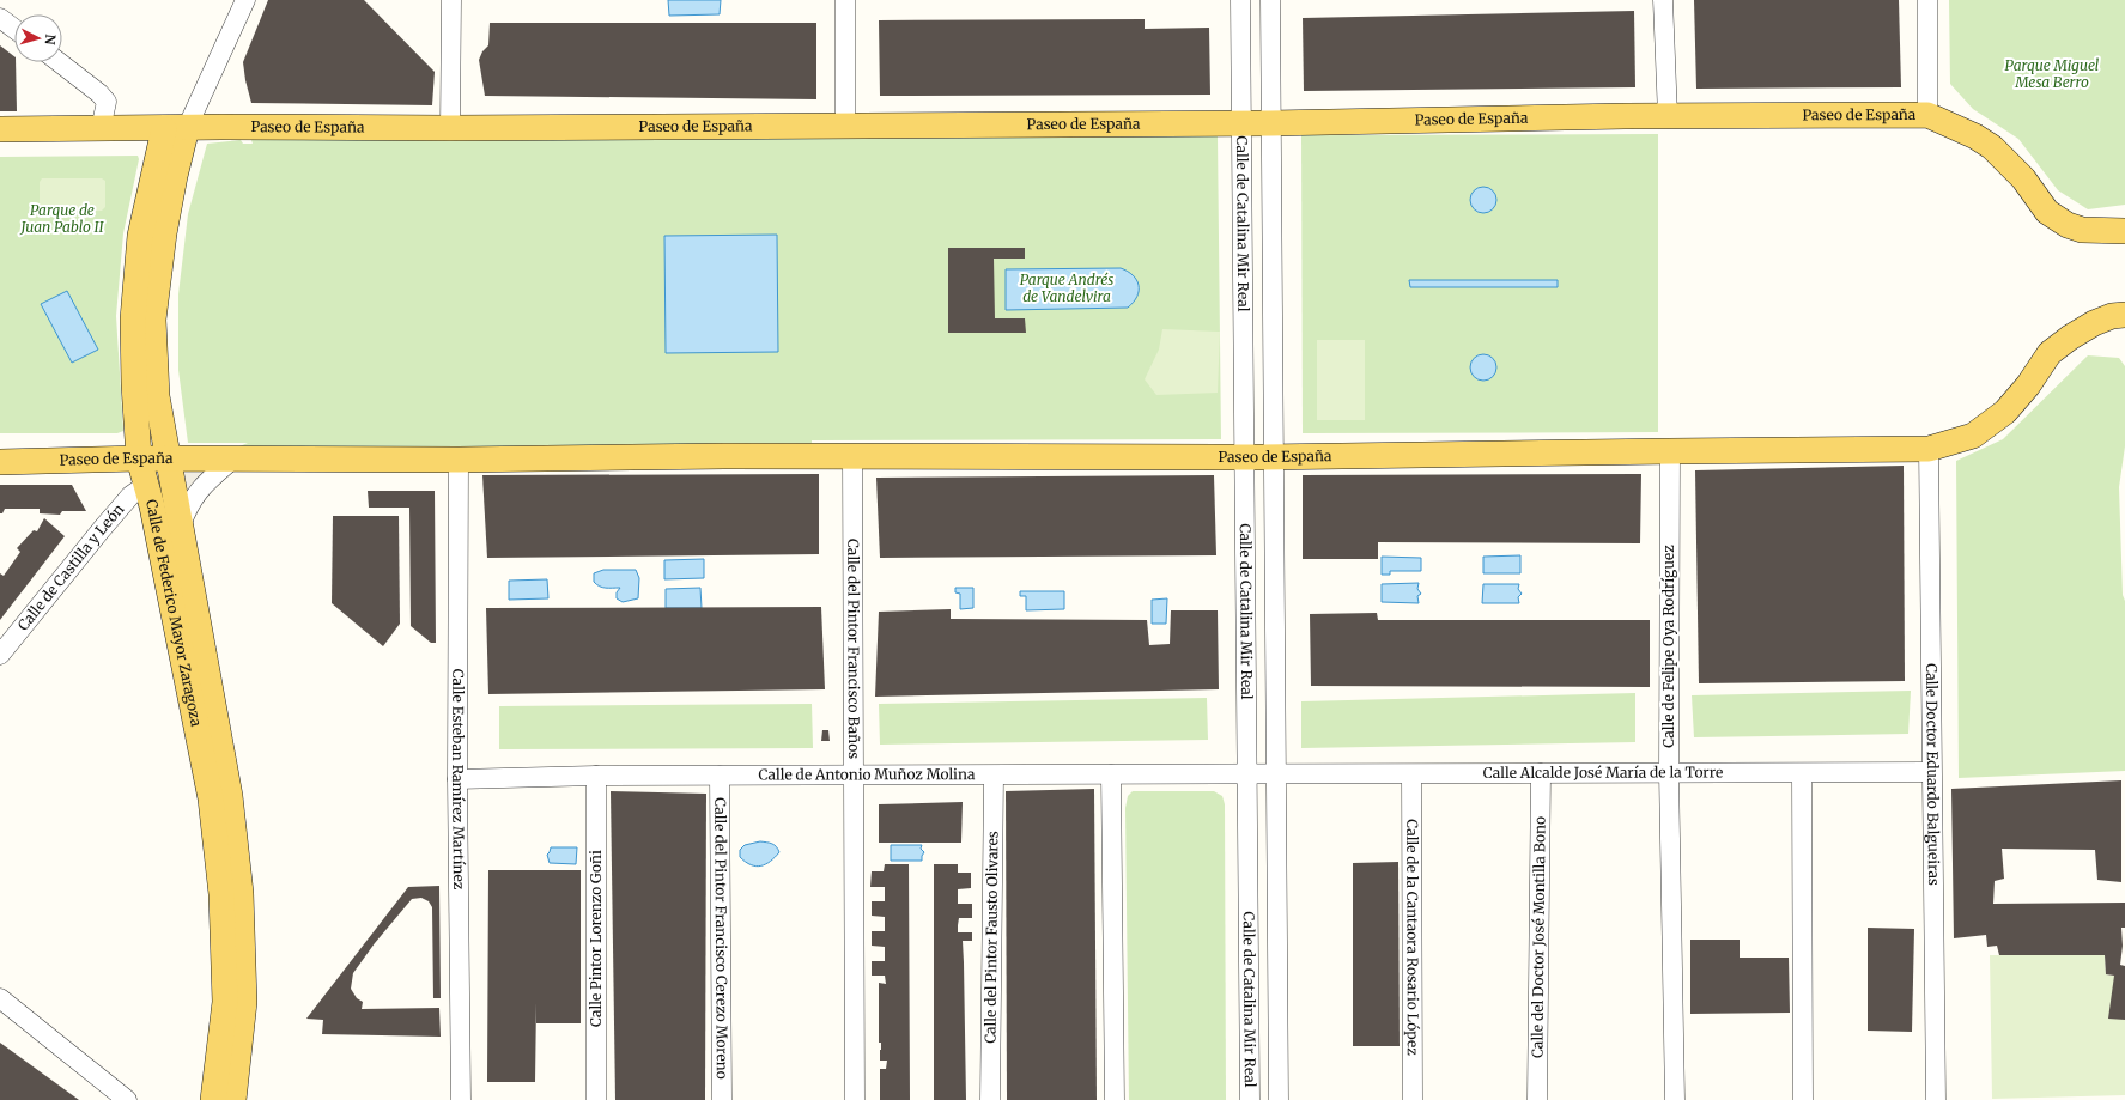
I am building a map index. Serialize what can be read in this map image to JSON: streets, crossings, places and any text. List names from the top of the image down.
{
  "streets": {
    "main road": ["Paseo de España", "Calle de Federico Mayor Zaragoza"],
    "street": [
      "Calle de Catalina Mir Real",
      "Calle de Castilla y León",
      "Calle de Felipe Oya Rodríguez",
      "Calle del Pintor Francisco Baños",
      "Calle Alcalde José María de la Torre",
      "Calle Doctor Eduardo Balgueiras",
      "Calle de Antonio Muñoz Molina",
      "Calle Esteban Ramírez Martínez",
      "Calle del Pintor Fausto Olivares",
      "Calle de la Cantaora Rosario López",
      "Calle del Doctor José Montilla Bono",
      "Calle Pintor Lorenzo Goñi",
      "Calle del Pintor Francisco Cerezo Moreno"
    ]
  },
  "crossings": [
    ["Paseo de España", "Calle de Catalina Mir Real"],
    ["Paseo de España", "Calle de Federico Mayor Zaragoza"],
    ["Paseo de España", "Calle de Felipe Oya Rodríguez"],
    ["Paseo de España", "Calle del Pintor Francisco Baños"],
    ["Paseo de España", "Calle Doctor Eduardo Balgueiras"],
    ["Paseo de España", "Calle Esteban Ramírez Martínez"],
    ["Calle de Catalina Mir Real", "Calle Alcalde José María de la Torre"],
    ["Calle de Catalina Mir Real", "Calle de Antonio Muñoz Molina"],
    ["Calle de Castilla y León", "Calle de Federico Mayor Zaragoza"],
    ["Calle de Felipe Oya Rodríguez", "Calle Alcalde José María de la Torre"],
    ["Calle del Pintor Francisco Baños", "Calle de Antonio Muñoz Molina"],
    ["Calle Alcalde José María de la Torre", "Calle Doctor Eduardo Balgueiras"],
    ["Calle Alcalde José María de la Torre", "Calle de Antonio Muñoz Molina"],
    ["Calle Alcalde José María de la Torre", "Calle de la Cantaora Rosario López"],
    ["Calle Alcalde José María de la Torre", "Calle del Doctor José Montilla Bono"],
    ["Calle de Antonio Muñoz Molina", "Calle Esteban Ramírez Martínez"],
    ["Calle de Antonio Muñoz Molina", "Calle del Pintor Fausto Olivares"],
    ["Calle de Antonio Muñoz Molina", "Calle Pintor Lorenzo Goñi"],
    ["Calle de Antonio Muñoz Molina", "Calle del Pintor Francisco Cerezo Moreno"]
  ],
  "parks": ["Parque Miguel Mesa Berro", "Parque de Juan Pablo II", "Parque Andrés de Vandelvira"],
  "north": "right"
}
